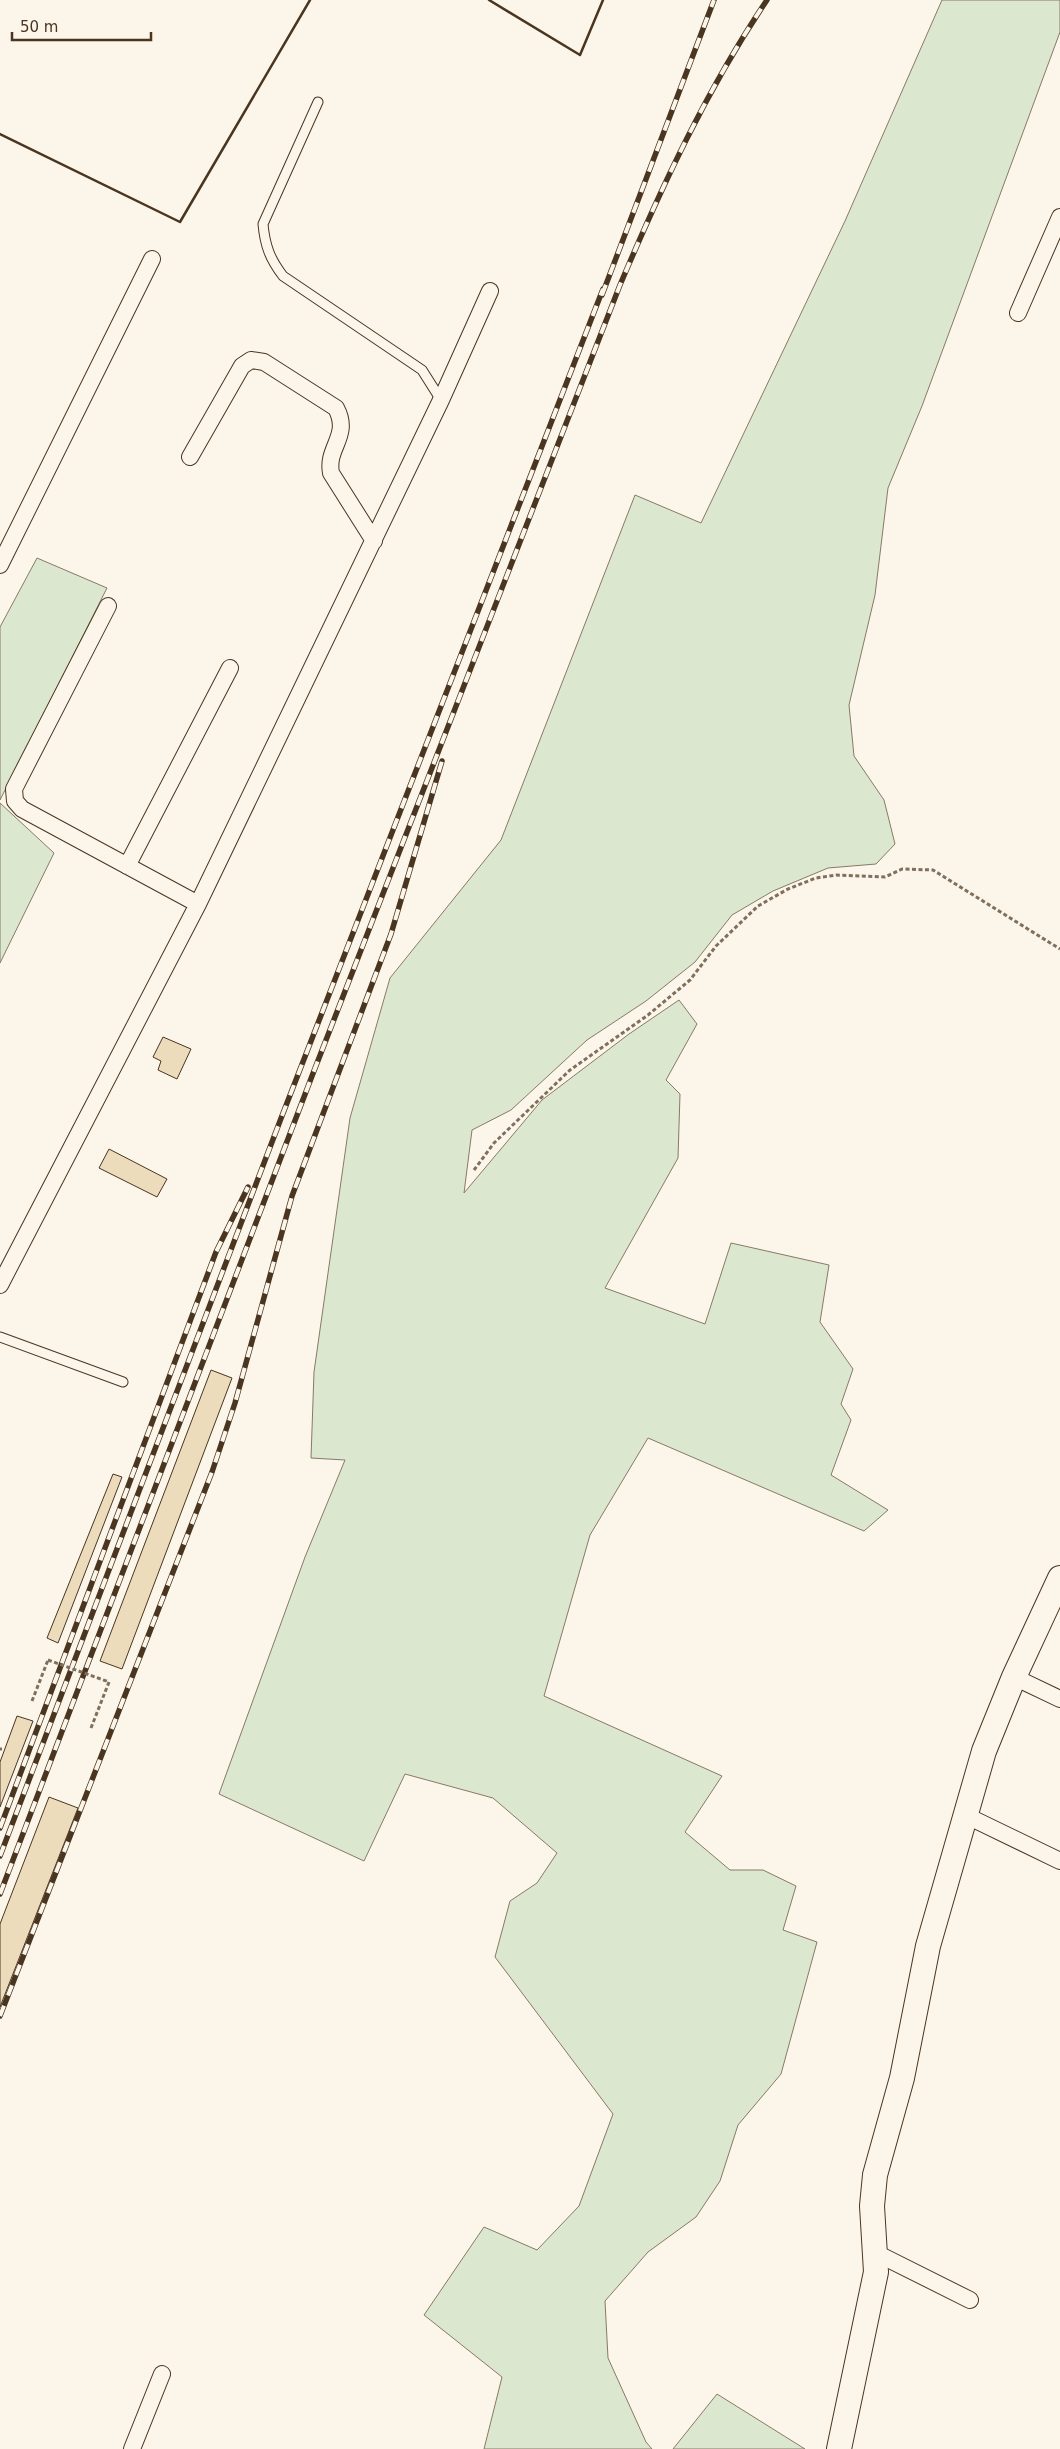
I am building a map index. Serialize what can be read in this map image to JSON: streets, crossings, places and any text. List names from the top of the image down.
{
  "scale_bar": "50 m"
}
